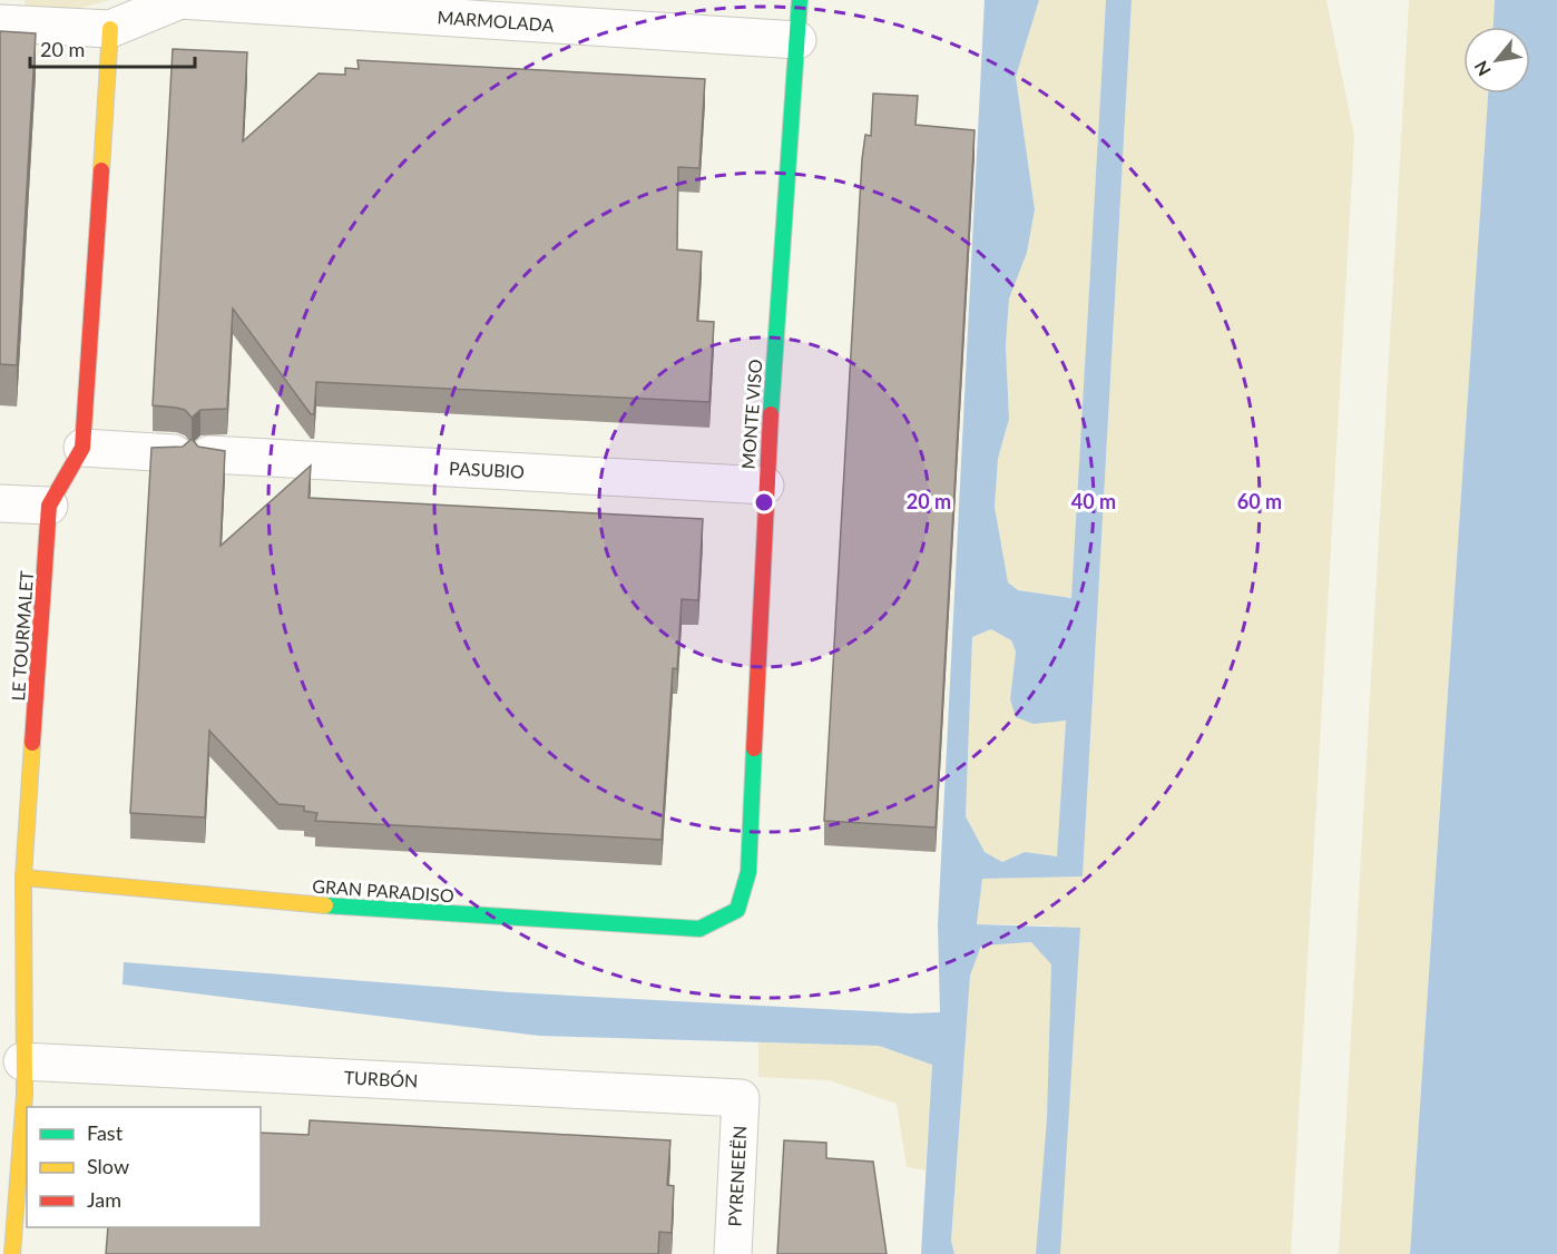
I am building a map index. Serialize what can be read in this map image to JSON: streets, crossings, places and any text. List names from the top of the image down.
{
  "streets": {
    "street": [
      "MARMOLADA",
      "MONTE VISO",
      "PASUBIO",
      "LE TOURMALET",
      "GRAN PARADISO",
      "TURBÓN",
      "PYRENEEËN"
    ]
  },
  "crossings": [
    ["MARMOLADA", "MONTE VISO"],
    ["MARMOLADA", "LE TOURMALET"],
    ["MONTE VISO", "PASUBIO"],
    ["MONTE VISO", "GRAN PARADISO"],
    ["LE TOURMALET", "GRAN PARADISO"],
    ["LE TOURMALET", "TURBÓN"],
    ["TURBÓN", "PYRENEEËN"]
  ],
  "legend": ["Fast", "Slow", "Jam"],
  "scale_bar": "20 m",
  "north": "bottom left",
  "rings": ["20 m", "40 m", "60 m"]
}
